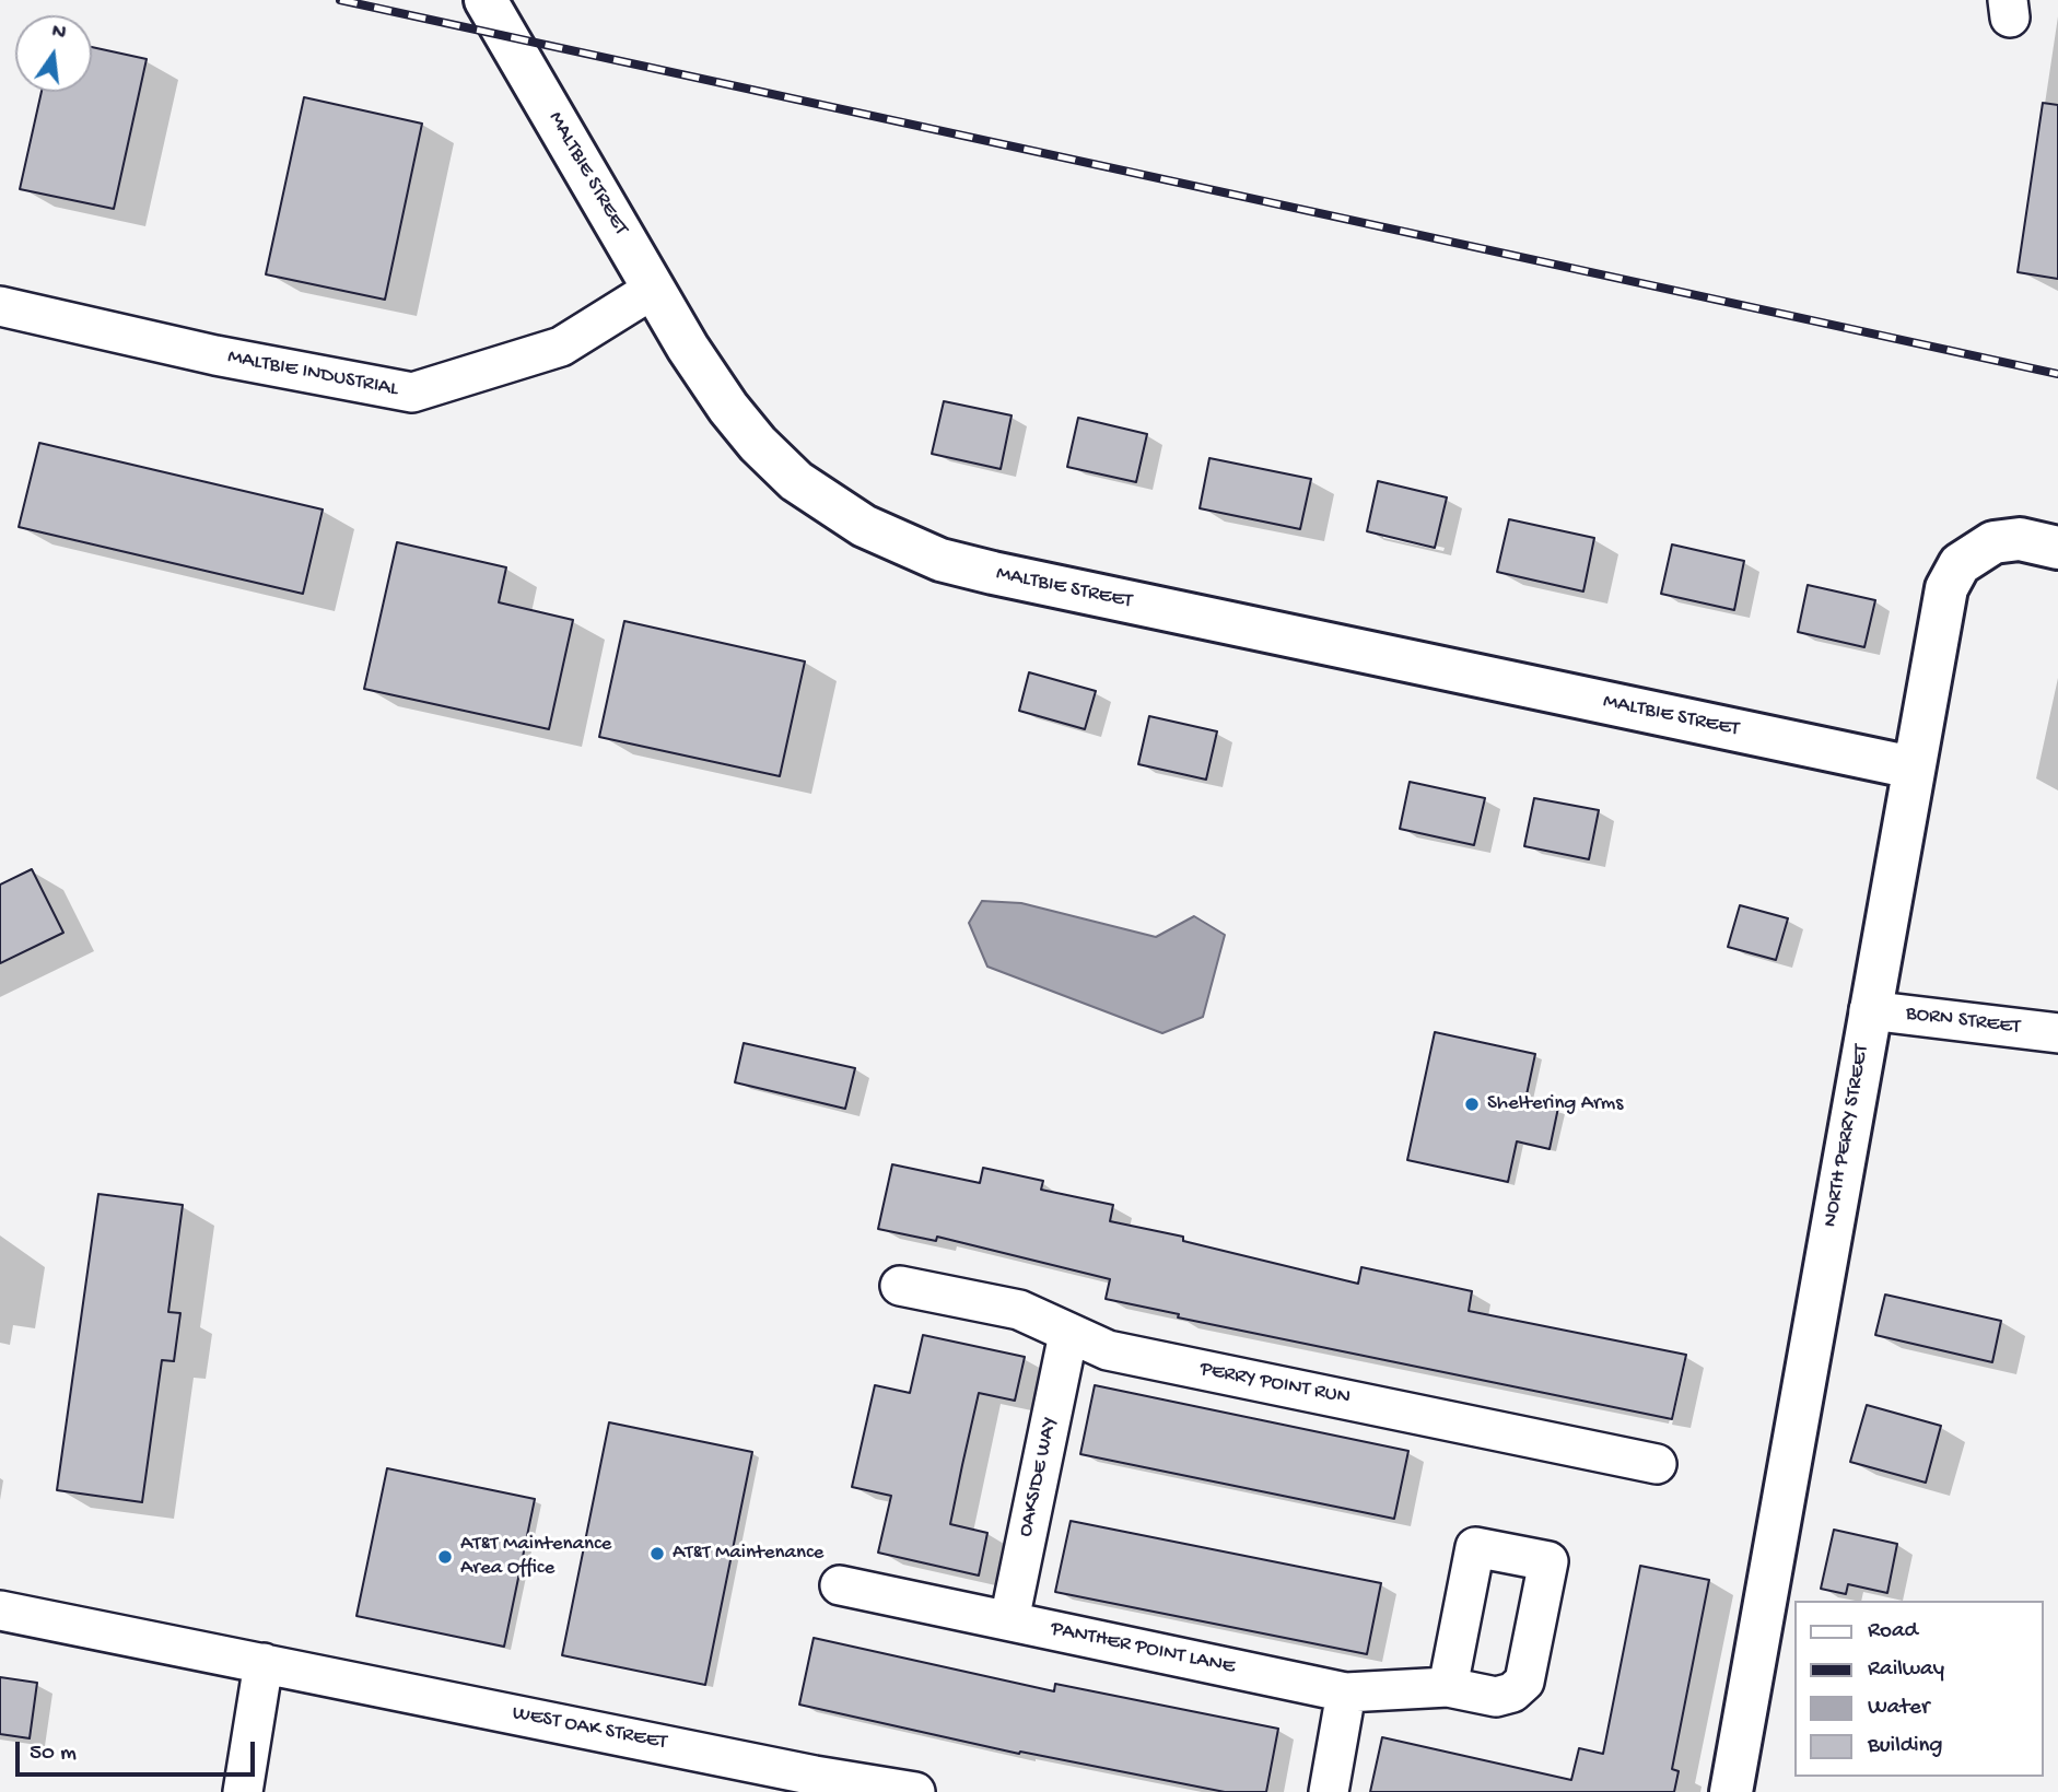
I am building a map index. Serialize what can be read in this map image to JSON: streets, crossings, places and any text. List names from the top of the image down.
{
  "streets": {
    "street": [
      "MALTBIE STREET",
      "MALTBIE INDUSTRIAL",
      "BORN STREET",
      "NORTH PERRY STREET",
      "PERRY POINT RUN",
      "OAKSIDE WAY",
      "PANTHER POINT LANE",
      "WEST OAK STREET"
    ]
  },
  "crossings": [
    ["MALTBIE STREET", "MALTBIE INDUSTRIAL"],
    ["MALTBIE STREET", "NORTH PERRY STREET"],
    ["BORN STREET", "NORTH PERRY STREET"],
    ["PERRY POINT RUN", "OAKSIDE WAY"],
    ["OAKSIDE WAY", "PANTHER POINT LANE"]
  ],
  "places": ["Sheltering Arms", "AT&T Maintenance", "AT&T Maintenance Area Office"],
  "legend": [
    "Road",
    "Railway",
    "Water",
    "Building"
  ],
  "scale_bar": "50 m",
  "north": "top"
}
